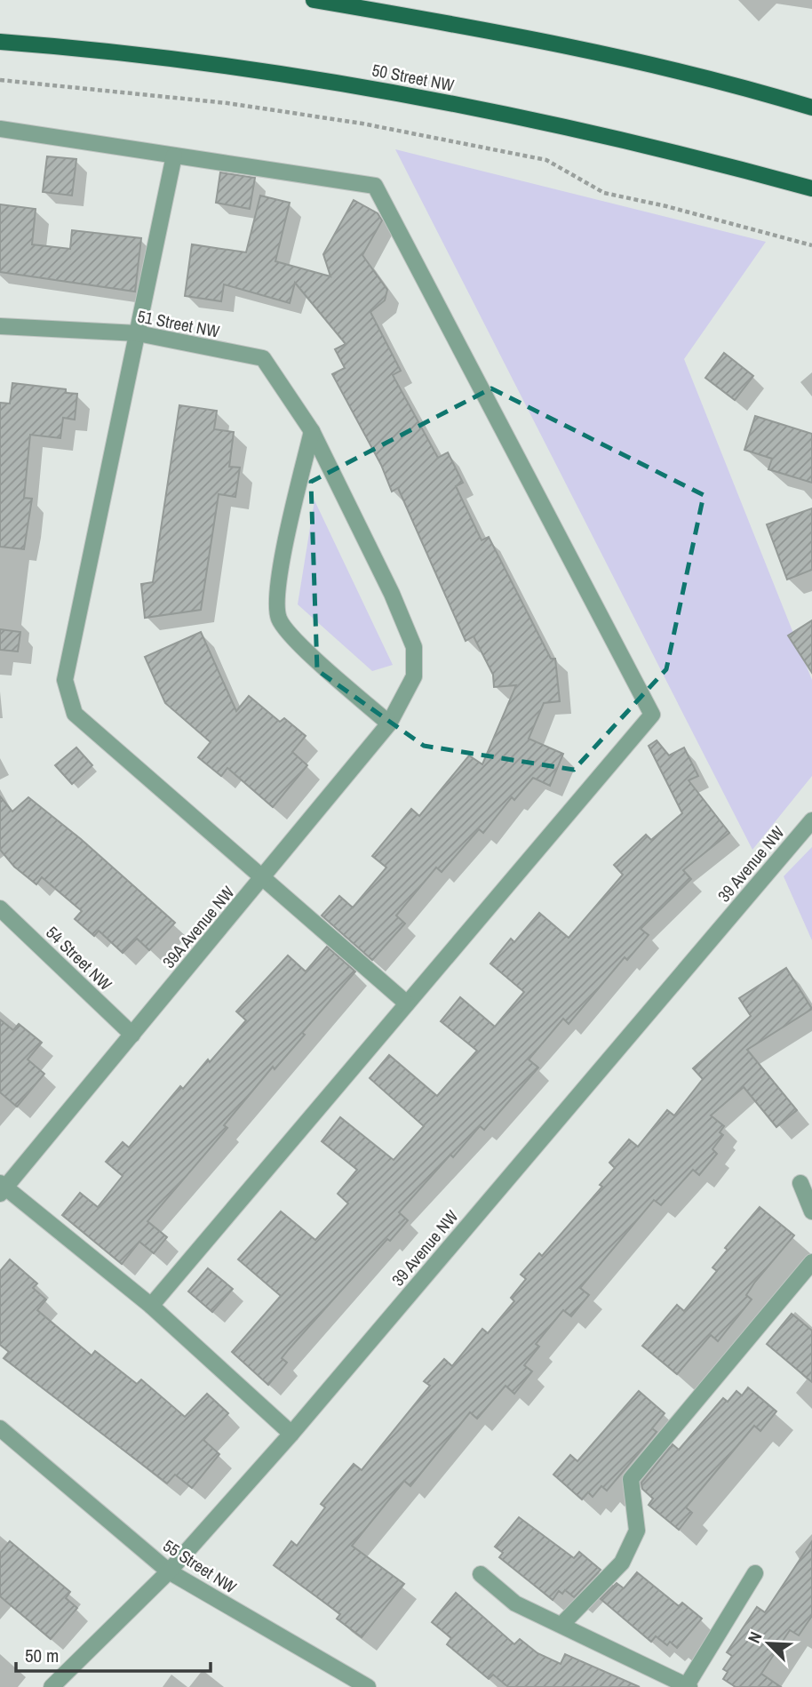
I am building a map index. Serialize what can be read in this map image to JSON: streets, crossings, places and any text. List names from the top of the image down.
{
  "streets": {
    "main road": ["50 Street NW"],
    "street": [
      "51 Street NW",
      "39 Avenue NW",
      "39A Avenue NW",
      "54 Street NW",
      "55 Street NW"
    ]
  },
  "crossings": [
    ["51 Street NW", "39A Avenue NW"],
    ["39 Avenue NW", "55 Street NW"],
    ["39A Avenue NW", "54 Street NW"]
  ],
  "scale_bar": "50 m",
  "north": "top left"
}
